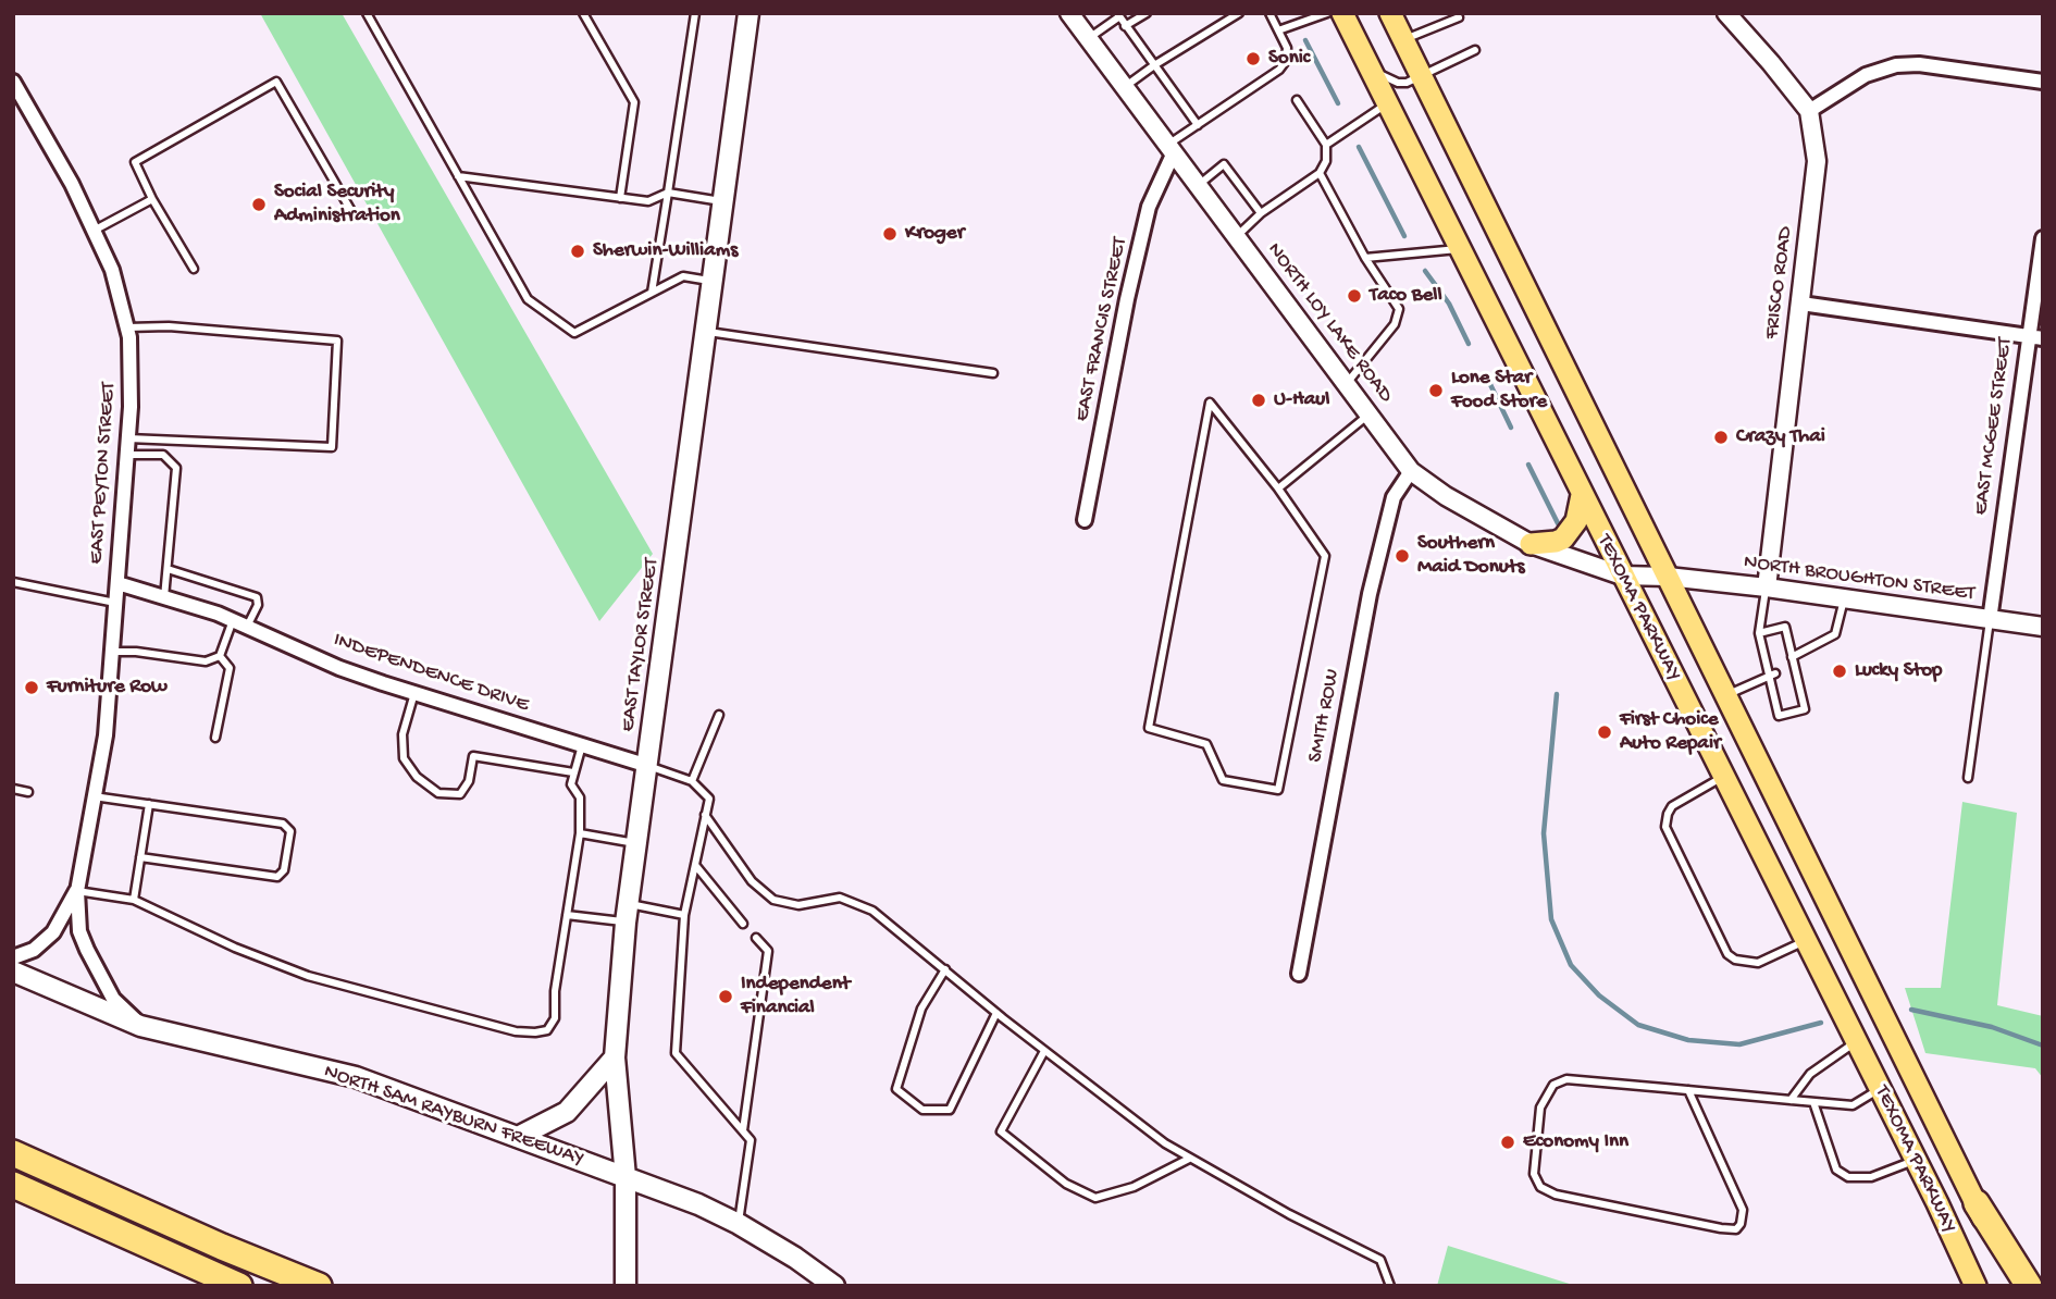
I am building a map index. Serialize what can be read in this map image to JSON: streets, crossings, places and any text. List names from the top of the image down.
{
  "streets": {
    "main road": ["TEXOMA PARKWAY", "EAST TAYLOR STREET", "NORTH SAM RAYBURN FREEWAY"],
    "street": [
      "FRISCO ROAD",
      "NORTH LOY LAKE ROAD",
      "EAST FRANCIS STREET",
      "EAST MCGEE STREET",
      "EAST PEYTON STREET",
      "NORTH BROUGHTON STREET",
      "INDEPENDENCE DRIVE",
      "SMITH ROW"
    ]
  },
  "crossings": [
    ["FRISCO ROAD", "NORTH BROUGHTON STREET"],
    ["NORTH LOY LAKE ROAD", "EAST FRANCIS STREET"],
    ["NORTH LOY LAKE ROAD", "NORTH BROUGHTON STREET"],
    ["NORTH LOY LAKE ROAD", "TEXOMA PARKWAY"],
    ["NORTH LOY LAKE ROAD", "SMITH ROW"],
    ["EAST MCGEE STREET", "NORTH BROUGHTON STREET"],
    ["EAST PEYTON STREET", "INDEPENDENCE DRIVE"],
    ["EAST PEYTON STREET", "NORTH SAM RAYBURN FREEWAY"],
    ["NORTH BROUGHTON STREET", "TEXOMA PARKWAY"],
    ["EAST TAYLOR STREET", "INDEPENDENCE DRIVE"],
    ["EAST TAYLOR STREET", "NORTH SAM RAYBURN FREEWAY"]
  ],
  "places": [
    "Sonic",
    "Social Security Administration",
    "Kroger",
    "Sherwin-Williams",
    "Taco Bell",
    "Lone Star Food Store",
    "U-Haul",
    "Crazy Thai",
    "Southern Maid Donuts",
    "Lucky Stop",
    "Furniture Row",
    "First Choice Auto Repair",
    "Independent Financial",
    "Economy Inn"
  ]
}
